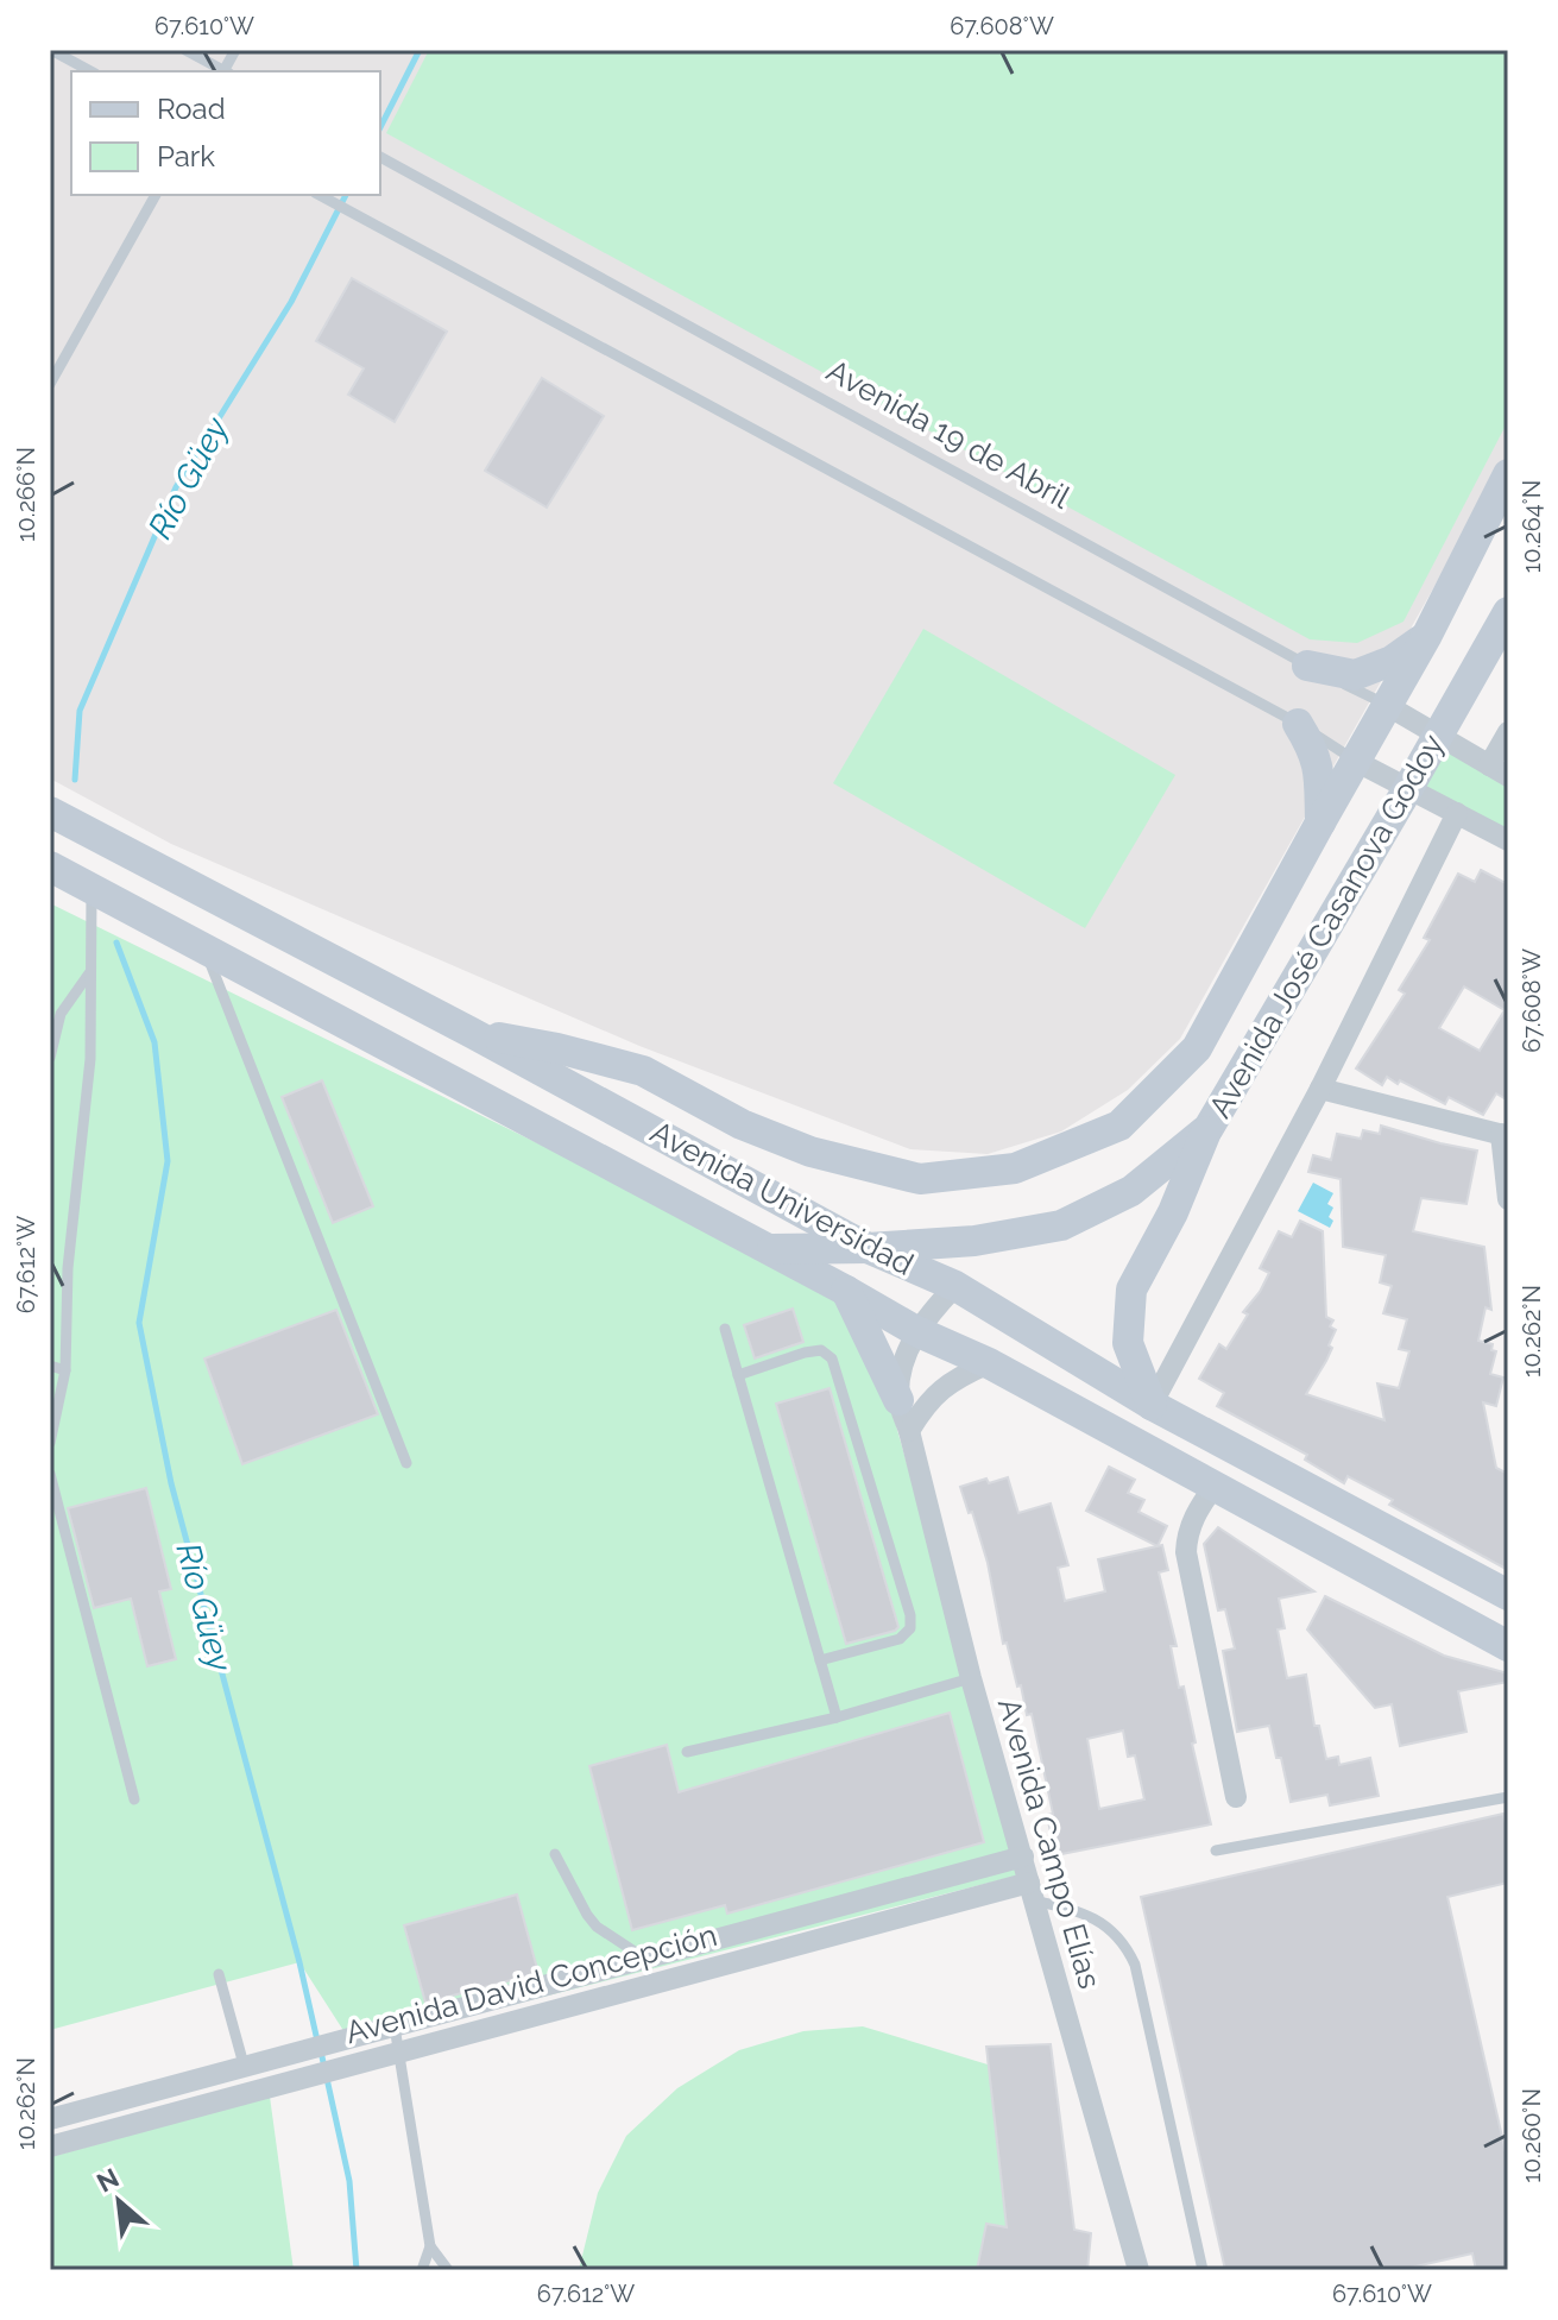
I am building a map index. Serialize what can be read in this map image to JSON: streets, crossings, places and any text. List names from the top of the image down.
{
  "streets": {
    "street": [
      "Avenida 19 de Abril",
      "Avenida José Casanova Godoy",
      "Avenida Universidad",
      "Avenida Campo Elías",
      "Avenida David Concepción"
    ]
  },
  "crossings": [
    ["Avenida 19 de Abril", "Avenida José Casanova Godoy"],
    ["Avenida José Casanova Godoy", "Avenida Universidad"],
    ["Avenida Campo Elías", "Avenida David Concepción"]
  ],
  "water": ["Río Güey"],
  "legend": ["Road", "Park"],
  "north": "top left",
  "coordinates": [
    "67.610°W",
    "67.608°W",
    "10.266°N",
    "10.264°N",
    "67.612°W",
    "10.262°N",
    "10.260°N"
  ]
}
